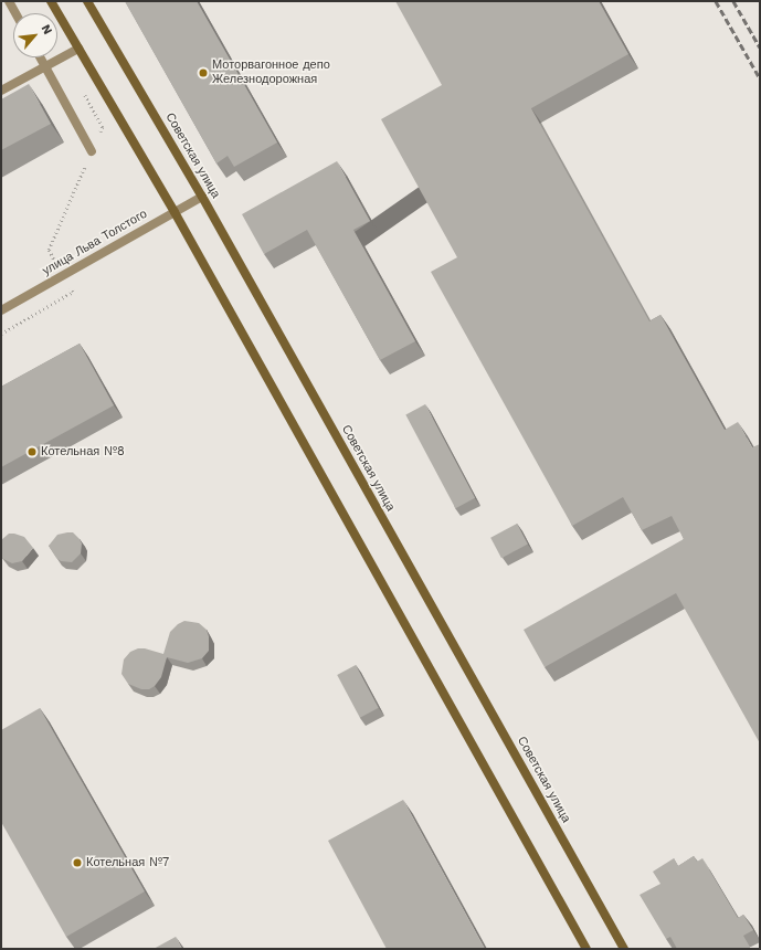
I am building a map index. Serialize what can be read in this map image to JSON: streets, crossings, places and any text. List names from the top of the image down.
{
  "streets": {
    "main road": ["Советская улица"],
    "street": ["улица Льва Толстого"]
  },
  "crossings": [
    ["Советская улица", "улица Льва Толстого"]
  ],
  "places": ["Моторвагонное депо Железнодорожная", "Котельная №8", "Котельная №7"],
  "north": "top right"
}
